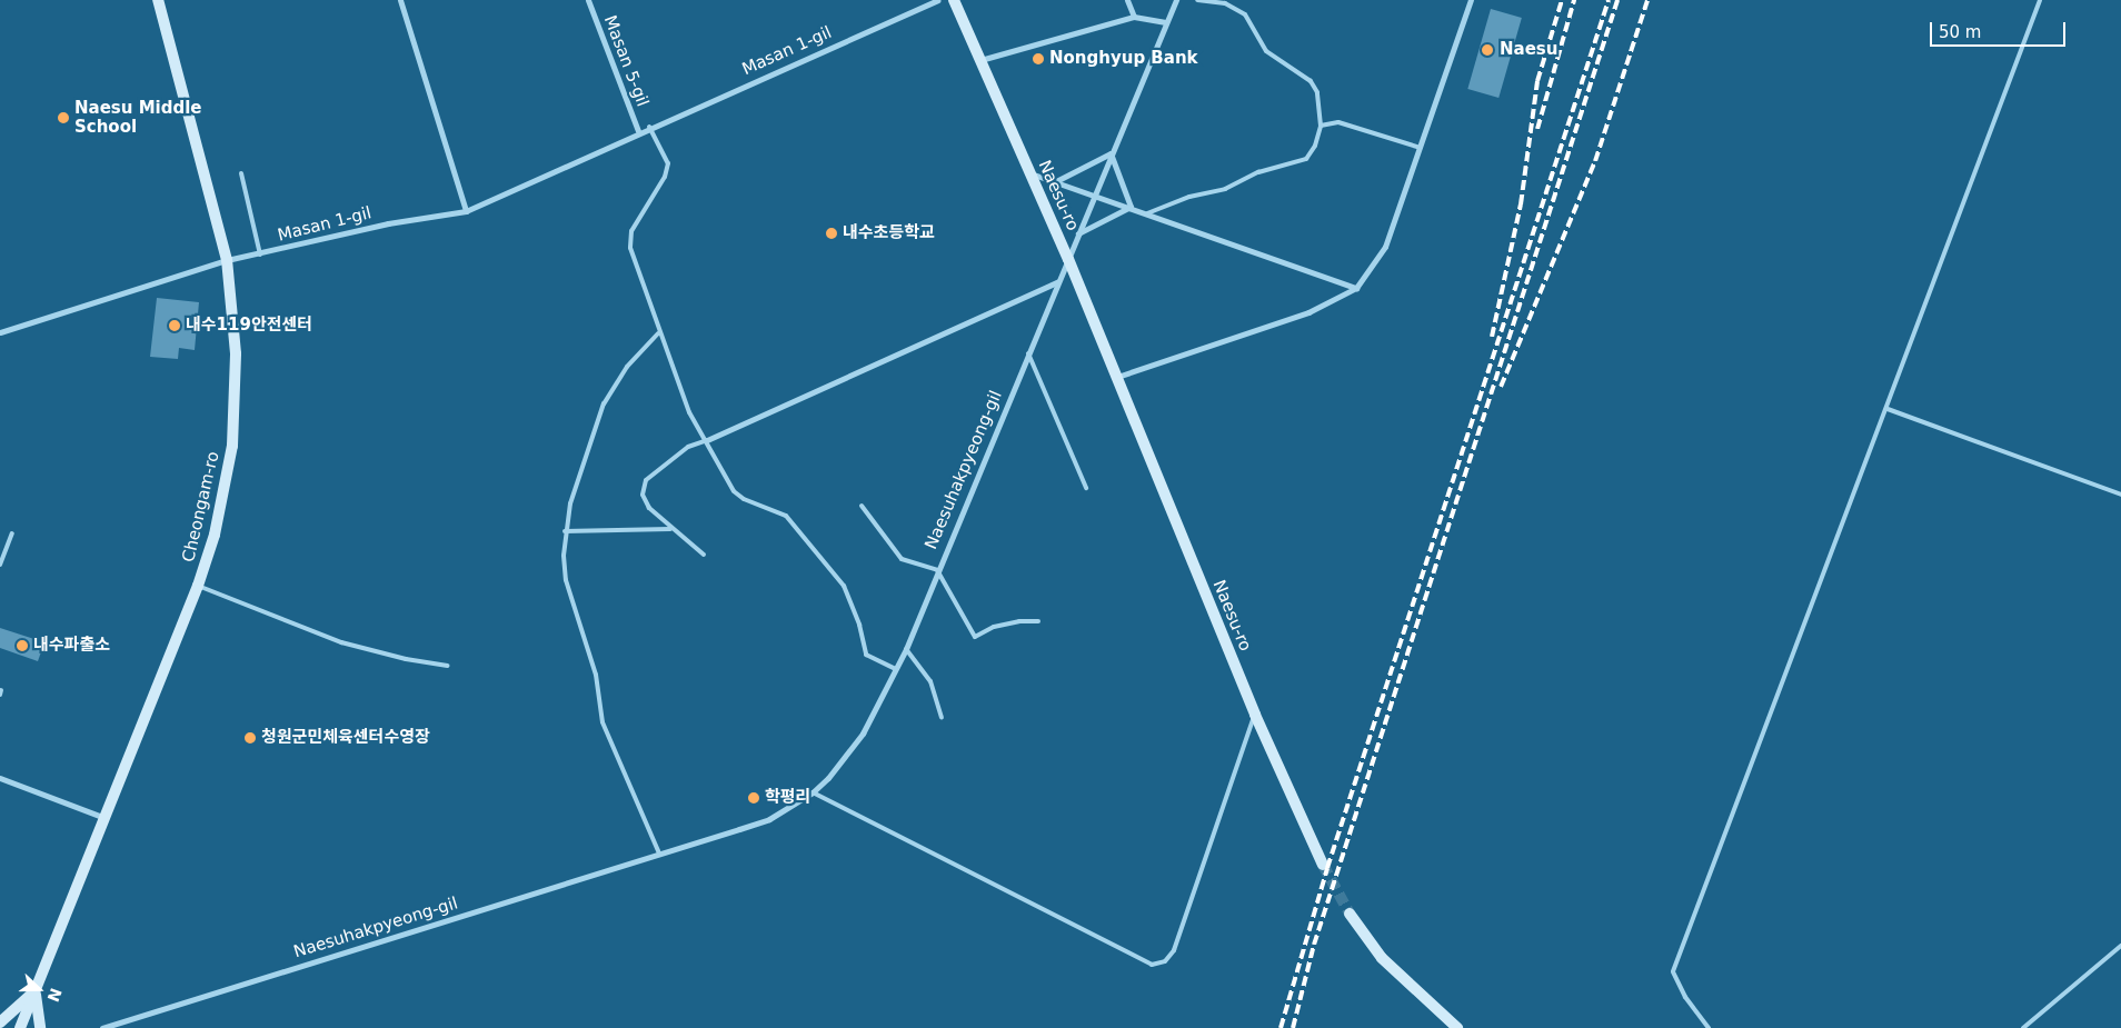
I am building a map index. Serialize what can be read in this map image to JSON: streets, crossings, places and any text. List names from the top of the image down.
{
  "streets": {
    "street": [
      "Masan 1-gil",
      "Masan 5-gil",
      "Naesu-ro",
      "Naesuhakpyeong-gil",
      "Cheongam-ro"
    ]
  },
  "crossings": [
    ["Masan 1-gil", "Masan 5-gil"],
    ["Masan 1-gil", "Cheongam-ro"],
    ["Naesu-ro", "Naesuhakpyeong-gil"]
  ],
  "places": [
    "Naesu",
    "Nonghyup Bank",
    "Naesu Middle School",
    "내수초등학교",
    "내수119안전센터",
    "내수파출소",
    "청원군민체육센터수영장",
    "학평리"
  ],
  "scale_bar": "50 m",
  "north": "right"
}
